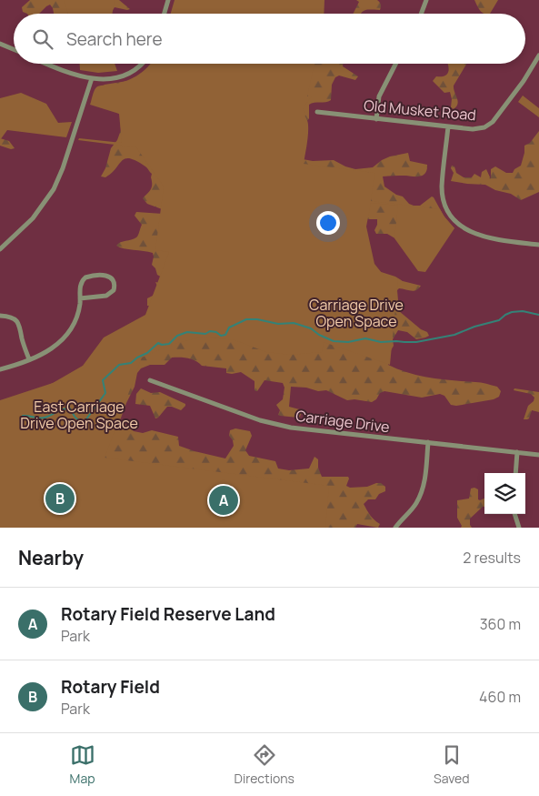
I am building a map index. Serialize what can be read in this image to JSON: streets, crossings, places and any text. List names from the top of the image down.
{
  "streets": {
    "street": ["Old Musket Road", "Carriage Drive"]
  },
  "parks": ["Carriage Drive Open Space", "East Carriage Drive Open Space"],
  "page": {
    "search": "Search here",
    "pins": ["B", "A"],
    "heading": ["Nearby", "2 results"],
    "list": [
      {
        "mark": "A",
        "name": "Rotary Field Reserve Land",
        "note": "Park",
        "value": "360 m"
      },
      {
        "mark": "B",
        "name": "Rotary Field",
        "note": "Park",
        "value": "460 m"
      }
    ],
    "nav": ["Map", "Directions", "Saved"]
  }
}
